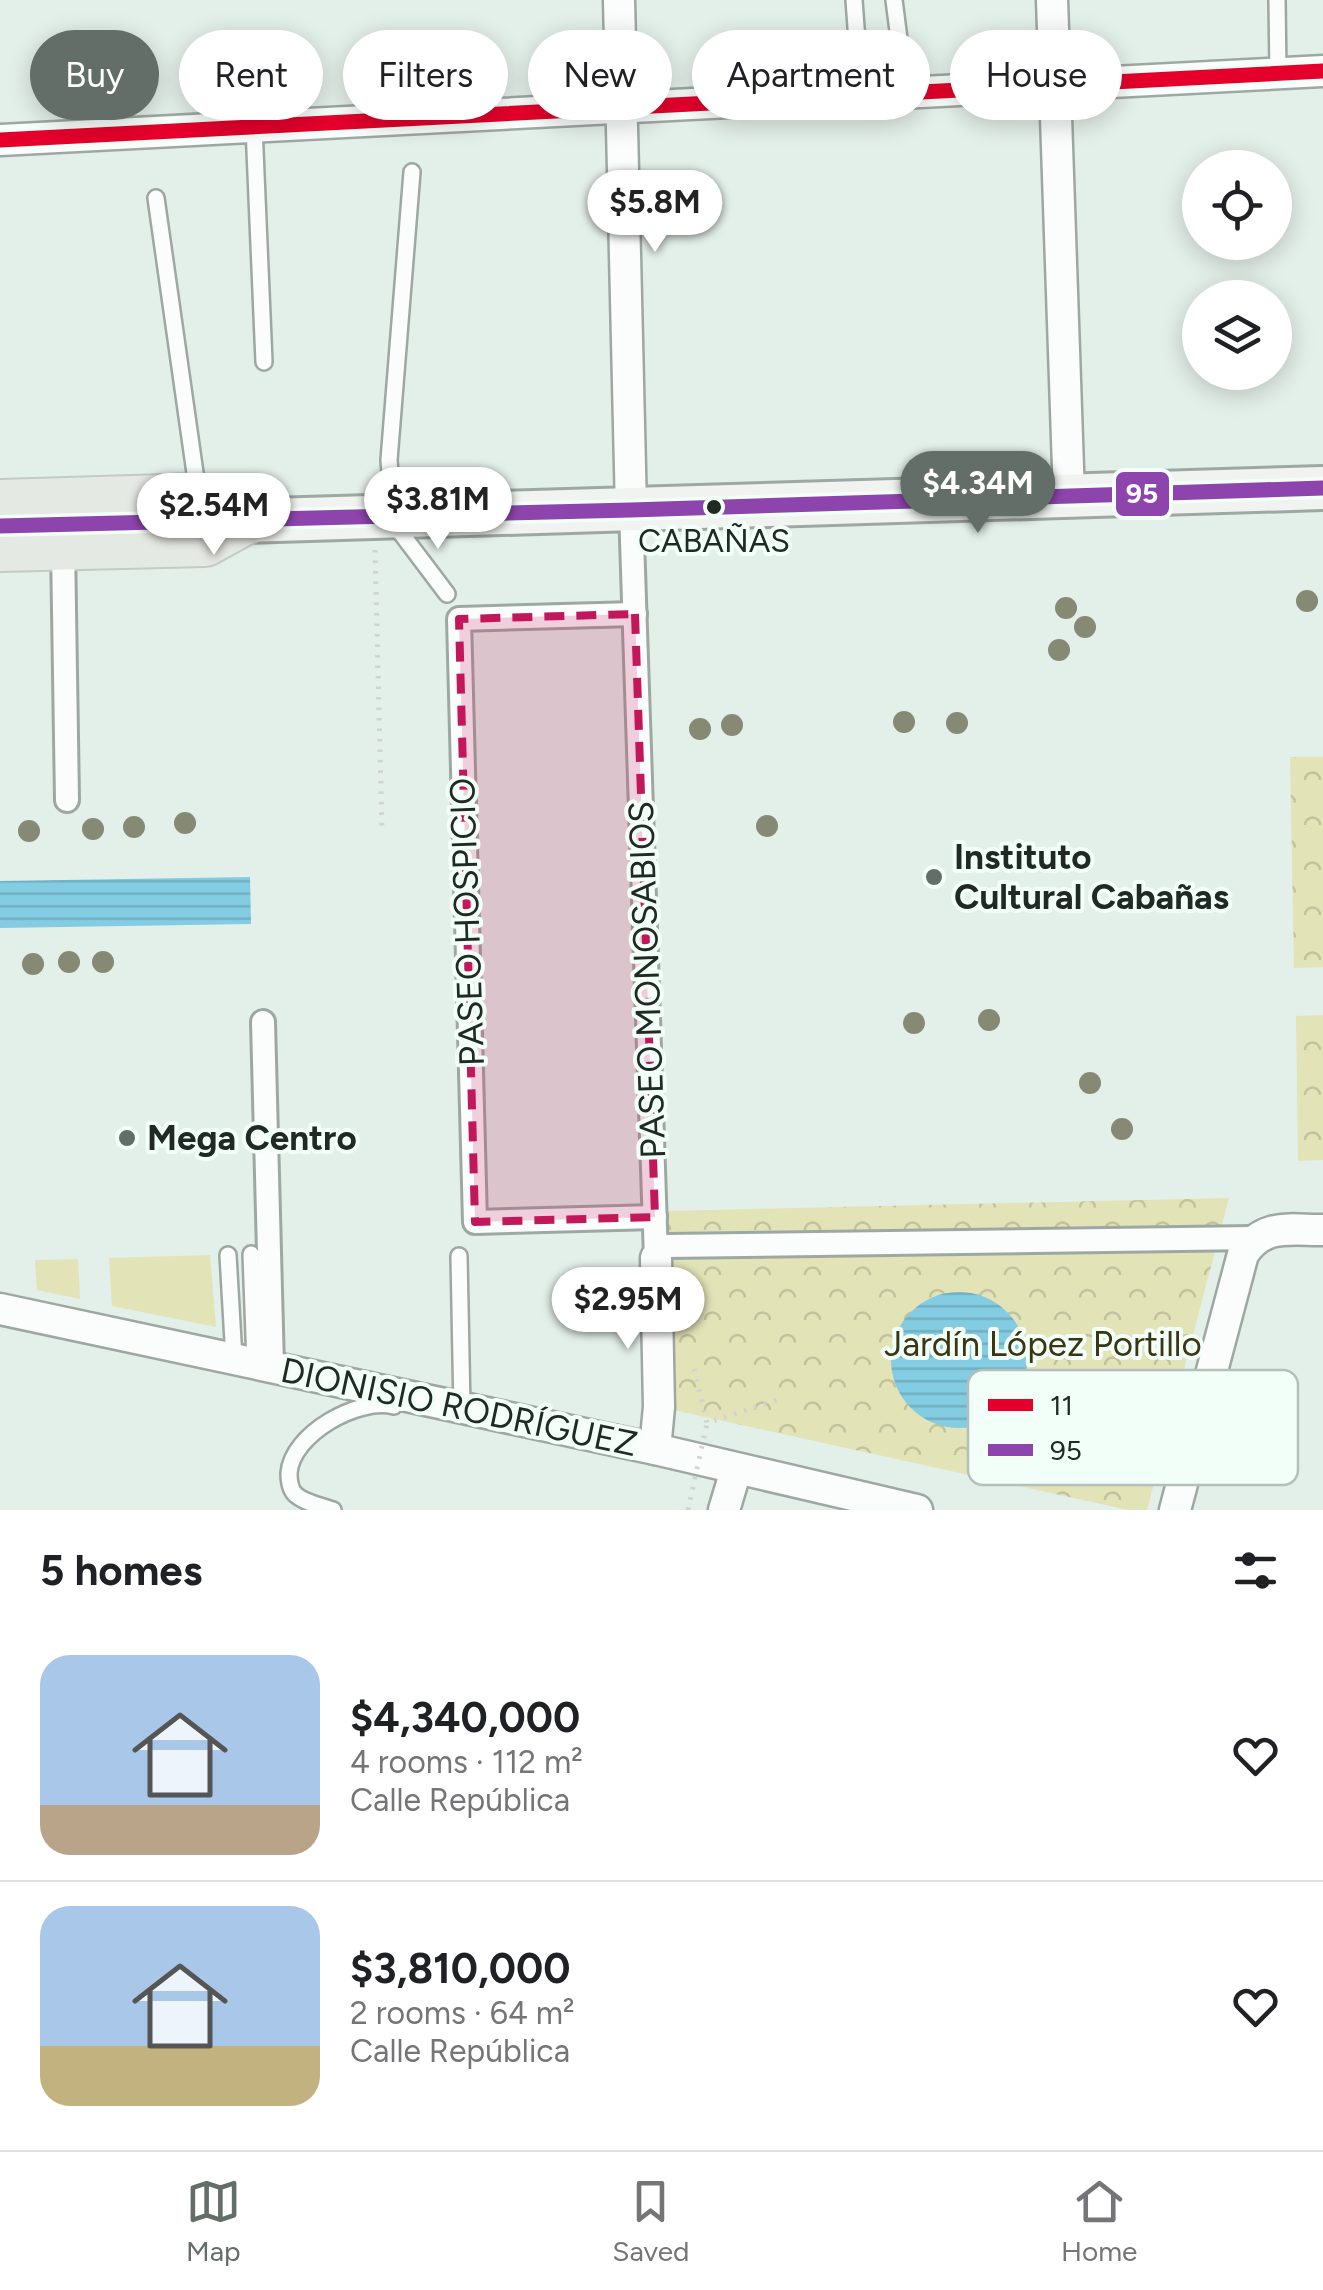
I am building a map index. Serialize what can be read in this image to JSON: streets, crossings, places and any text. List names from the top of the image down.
{
  "streets": {
    "street": ["PASEO HOSPICIO", "PASEO MONOSABIOS", "DIONISIO RODRÍGUEZ"]
  },
  "crossings": [
    ["PASEO HOSPICIO", "PASEO MONOSABIOS"],
    ["PASEO MONOSABIOS", "DIONISIO RODRÍGUEZ"]
  ],
  "parks": ["Jardín López Portillo"],
  "places": ["CABAÑAS", "Instituto Cultural Cabañas", "Mega Centro"],
  "lines": ["transit line 11", "transit line 95"],
  "legend": ["11", "95"],
  "page": {
    "chip": [
      "Buy",
      "Rent",
      "Filters",
      "New",
      "Apartment",
      "House"
    ],
    "price": [
      "$5.8M",
      "$4.34M",
      "$3.81M",
      "$2.54M",
      "$2.95M"
    ],
    "heading": "5 homes",
    "list": [
      {
        "name": "$4,340,000",
        "note": "4 rooms · 112 m² · Calle República"
      },
      {
        "name": "$3,810,000",
        "note": "2 rooms · 64 m² · Calle República"
      }
    ],
    "tabs": ["Map", "Saved", "Home"]
  }
}
